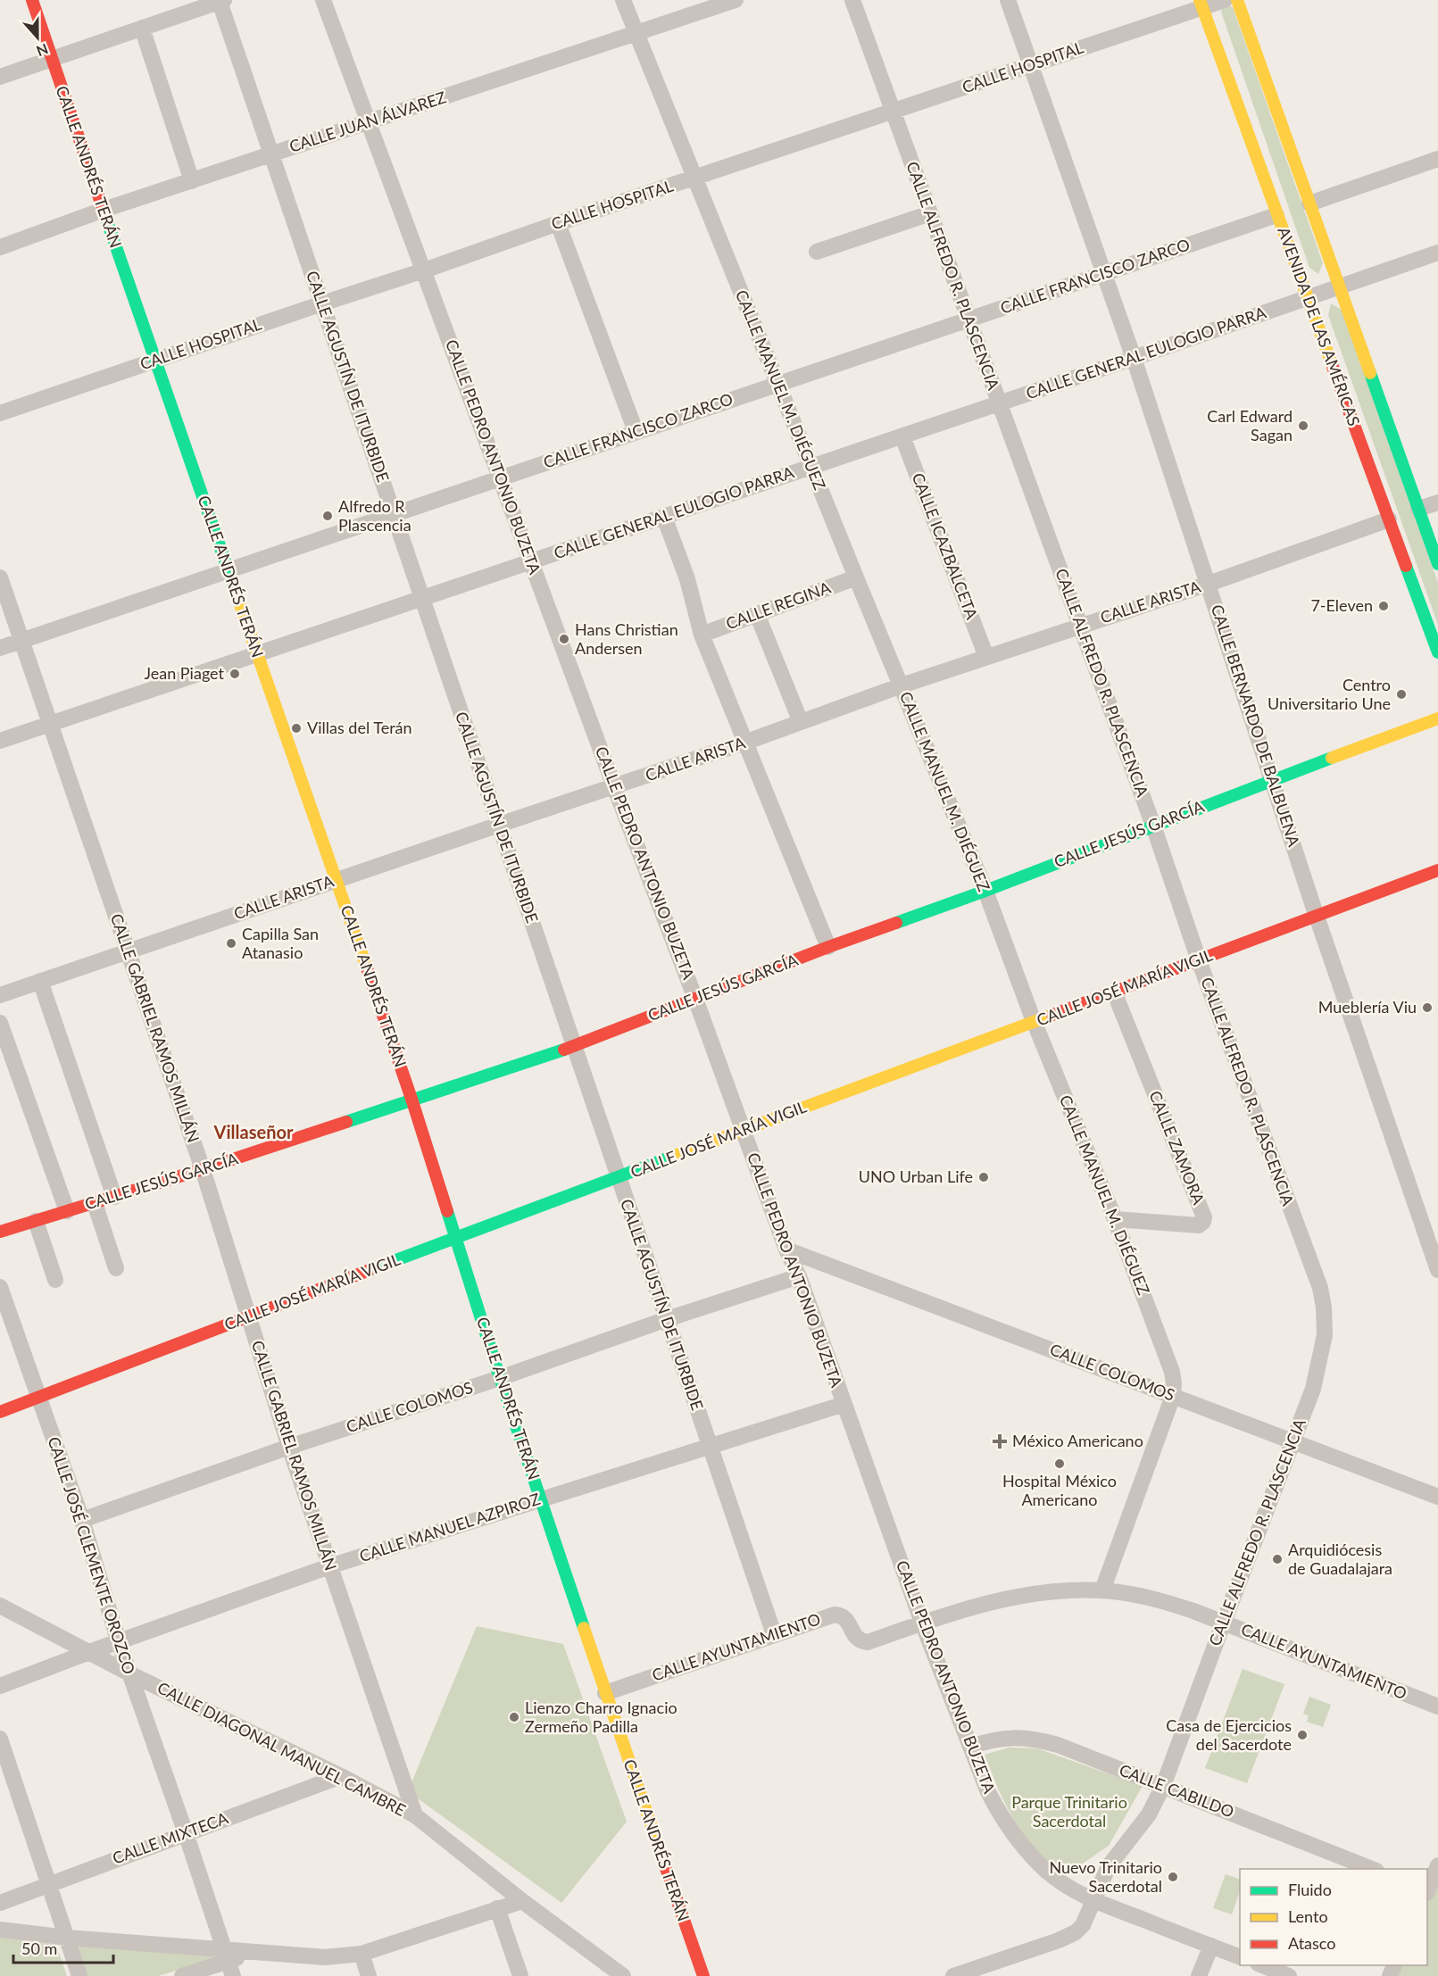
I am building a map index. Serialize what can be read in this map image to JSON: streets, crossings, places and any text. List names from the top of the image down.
{
  "streets": {
    "street": [
      "CALLE HOSPITAL",
      "CALLE JUAN ÁLVAREZ",
      "CALLE ANDRÉS TERÁN",
      "CALLE ALFREDO R. PLASCENCIA",
      "CALLE FRANCISCO ZARCO",
      "AVENIDA DE LAS AMÉRICAS",
      "CALLE GENERAL EULOGIO PARRA",
      "CALLE AGUSTÍN DE ITURBIDE",
      "CALLE MANUEL M. DIÉGUEZ",
      "CALLE PEDRO ANTONIO BUZETA",
      "CALLE ICAZBALCETA",
      "CALLE ARISTA",
      "CALLE REGINA",
      "CALLE BERNARDO DE BALBUENA",
      "CALLE JESÚS GARCÍA",
      "CALLE JOSÉ MARÍA VIGIL",
      "CALLE GABRIEL RAMOS MILLÁN",
      "CALLE ZAMORA",
      "CALLE COLOMOS",
      "CALLE MANUEL AZPIROZ",
      "CALLE JOSÉ CLEMENTE OROZCO",
      "CALLE AYUNTAMIENTO",
      "CALLE DIAGONAL MANUEL CAMBRE",
      "CALLE CABILDO",
      "CALLE MIXTECA"
    ]
  },
  "crossings": [
    ["CALLE HOSPITAL", "CALLE ANDRÉS TERÁN"],
    ["CALLE HOSPITAL", "CALLE ALFREDO R. PLASCENCIA"],
    ["CALLE HOSPITAL", "AVENIDA DE LAS AMÉRICAS"],
    ["CALLE HOSPITAL", "CALLE AGUSTÍN DE ITURBIDE"],
    ["CALLE HOSPITAL", "CALLE MANUEL M. DIÉGUEZ"],
    ["CALLE HOSPITAL", "CALLE PEDRO ANTONIO BUZETA"],
    ["CALLE HOSPITAL", "CALLE BERNARDO DE BALBUENA"],
    ["CALLE JUAN ÁLVAREZ", "CALLE ANDRÉS TERÁN"],
    ["CALLE JUAN ÁLVAREZ", "CALLE AGUSTÍN DE ITURBIDE"],
    ["CALLE JUAN ÁLVAREZ", "CALLE MANUEL M. DIÉGUEZ"],
    ["CALLE JUAN ÁLVAREZ", "CALLE PEDRO ANTONIO BUZETA"],
    ["CALLE ANDRÉS TERÁN", "CALLE FRANCISCO ZARCO"],
    ["CALLE ANDRÉS TERÁN", "CALLE GENERAL EULOGIO PARRA"],
    ["CALLE ANDRÉS TERÁN", "CALLE ARISTA"],
    ["CALLE ANDRÉS TERÁN", "CALLE JESÚS GARCÍA"],
    ["CALLE ANDRÉS TERÁN", "CALLE JOSÉ MARÍA VIGIL"],
    ["CALLE ANDRÉS TERÁN", "CALLE COLOMOS"],
    ["CALLE ANDRÉS TERÁN", "CALLE MANUEL AZPIROZ"],
    ["CALLE ANDRÉS TERÁN", "CALLE AYUNTAMIENTO"],
    ["CALLE ALFREDO R. PLASCENCIA", "CALLE FRANCISCO ZARCO"],
    ["CALLE ALFREDO R. PLASCENCIA", "CALLE GENERAL EULOGIO PARRA"],
    ["CALLE ALFREDO R. PLASCENCIA", "CALLE PEDRO ANTONIO BUZETA"],
    ["CALLE ALFREDO R. PLASCENCIA", "CALLE ARISTA"],
    ["CALLE ALFREDO R. PLASCENCIA", "CALLE JESÚS GARCÍA"],
    ["CALLE ALFREDO R. PLASCENCIA", "CALLE JOSÉ MARÍA VIGIL"],
    ["CALLE ALFREDO R. PLASCENCIA", "CALLE COLOMOS"],
    ["CALLE ALFREDO R. PLASCENCIA", "CALLE AYUNTAMIENTO"],
    ["CALLE ALFREDO R. PLASCENCIA", "CALLE CABILDO"],
    ["CALLE FRANCISCO ZARCO", "AVENIDA DE LAS AMÉRICAS"],
    ["CALLE FRANCISCO ZARCO", "CALLE AGUSTÍN DE ITURBIDE"],
    ["CALLE FRANCISCO ZARCO", "CALLE MANUEL M. DIÉGUEZ"],
    ["CALLE FRANCISCO ZARCO", "CALLE PEDRO ANTONIO BUZETA"],
    ["CALLE FRANCISCO ZARCO", "CALLE BERNARDO DE BALBUENA"],
    ["CALLE FRANCISCO ZARCO", "CALLE GABRIEL RAMOS MILLÁN"],
    ["AVENIDA DE LAS AMÉRICAS", "CALLE GENERAL EULOGIO PARRA"],
    ["AVENIDA DE LAS AMÉRICAS", "CALLE ARISTA"],
    ["CALLE GENERAL EULOGIO PARRA", "CALLE AGUSTÍN DE ITURBIDE"],
    ["CALLE GENERAL EULOGIO PARRA", "CALLE MANUEL M. DIÉGUEZ"],
    ["CALLE GENERAL EULOGIO PARRA", "CALLE PEDRO ANTONIO BUZETA"],
    ["CALLE GENERAL EULOGIO PARRA", "CALLE ICAZBALCETA"],
    ["CALLE GENERAL EULOGIO PARRA", "CALLE BERNARDO DE BALBUENA"],
    ["CALLE GENERAL EULOGIO PARRA", "CALLE GABRIEL RAMOS MILLÁN"],
    ["CALLE AGUSTÍN DE ITURBIDE", "CALLE ARISTA"],
    ["CALLE AGUSTÍN DE ITURBIDE", "CALLE JESÚS GARCÍA"],
    ["CALLE AGUSTÍN DE ITURBIDE", "CALLE JOSÉ MARÍA VIGIL"],
    ["CALLE AGUSTÍN DE ITURBIDE", "CALLE COLOMOS"],
    ["CALLE AGUSTÍN DE ITURBIDE", "CALLE MANUEL AZPIROZ"],
    ["CALLE AGUSTÍN DE ITURBIDE", "CALLE AYUNTAMIENTO"],
    ["CALLE MANUEL M. DIÉGUEZ", "CALLE ARISTA"],
    ["CALLE MANUEL M. DIÉGUEZ", "CALLE REGINA"],
    ["CALLE MANUEL M. DIÉGUEZ", "CALLE JESÚS GARCÍA"],
    ["CALLE MANUEL M. DIÉGUEZ", "CALLE JOSÉ MARÍA VIGIL"],
    ["CALLE MANUEL M. DIÉGUEZ", "CALLE ZAMORA"],
    ["CALLE MANUEL M. DIÉGUEZ", "CALLE COLOMOS"],
    ["CALLE MANUEL M. DIÉGUEZ", "CALLE AYUNTAMIENTO"],
    ["CALLE PEDRO ANTONIO BUZETA", "CALLE ARISTA"],
    ["CALLE PEDRO ANTONIO BUZETA", "CALLE JESÚS GARCÍA"],
    ["CALLE PEDRO ANTONIO BUZETA", "CALLE JOSÉ MARÍA VIGIL"],
    ["CALLE PEDRO ANTONIO BUZETA", "CALLE COLOMOS"],
    ["CALLE PEDRO ANTONIO BUZETA", "CALLE MANUEL AZPIROZ"],
    ["CALLE PEDRO ANTONIO BUZETA", "CALLE AYUNTAMIENTO"],
    ["CALLE PEDRO ANTONIO BUZETA", "CALLE CABILDO"],
    ["CALLE ICAZBALCETA", "CALLE ARISTA"],
    ["CALLE ARISTA", "CALLE BERNARDO DE BALBUENA"],
    ["CALLE ARISTA", "CALLE GABRIEL RAMOS MILLÁN"],
    ["CALLE BERNARDO DE BALBUENA", "CALLE JESÚS GARCÍA"],
    ["CALLE BERNARDO DE BALBUENA", "CALLE JOSÉ MARÍA VIGIL"],
    ["CALLE JESÚS GARCÍA", "CALLE GABRIEL RAMOS MILLÁN"],
    ["CALLE JOSÉ MARÍA VIGIL", "CALLE GABRIEL RAMOS MILLÁN"],
    ["CALLE JOSÉ MARÍA VIGIL", "CALLE ZAMORA"],
    ["CALLE JOSÉ MARÍA VIGIL", "CALLE JOSÉ CLEMENTE OROZCO"],
    ["CALLE GABRIEL RAMOS MILLÁN", "CALLE COLOMOS"],
    ["CALLE GABRIEL RAMOS MILLÁN", "CALLE MANUEL AZPIROZ"],
    ["CALLE GABRIEL RAMOS MILLÁN", "CALLE DIAGONAL MANUEL CAMBRE"],
    ["CALLE COLOMOS", "CALLE JOSÉ CLEMENTE OROZCO"],
    ["CALLE MANUEL AZPIROZ", "CALLE JOSÉ CLEMENTE OROZCO"],
    ["CALLE MANUEL AZPIROZ", "CALLE DIAGONAL MANUEL CAMBRE"],
    ["CALLE JOSÉ CLEMENTE OROZCO", "CALLE DIAGONAL MANUEL CAMBRE"],
    ["CALLE JOSÉ CLEMENTE OROZCO", "CALLE MIXTECA"],
    ["CALLE DIAGONAL MANUEL CAMBRE", "CALLE MIXTECA"]
  ],
  "districts": ["Villaseñor"],
  "parks": ["Parque Trinitario Sacerdotal"],
  "places": {
    "other": [
      "Carl Edward Sagan",
      "Alfredo R Plascencia",
      "7-Eleven",
      "Hans Christian Andersen",
      "Jean Piaget",
      "Centro Universitario Une",
      "Villas del Terán",
      "Capilla San Atanasio",
      "Mueblería Viu",
      "UNO Urban Life",
      "Hospital México Americano",
      "Arquidiócesis de Guadalajara",
      "Lienzo Charro Ignacio Zermeño Padilla",
      "Casa de Ejercicios del Sacerdote",
      "Nuevo Trinitario Sacerdotal"
    ],
    "health": ["México Americano"]
  },
  "legend": ["Fluido", "Lento", "Atasco"],
  "scale_bar": "50 m",
  "north": "bottom"
}
